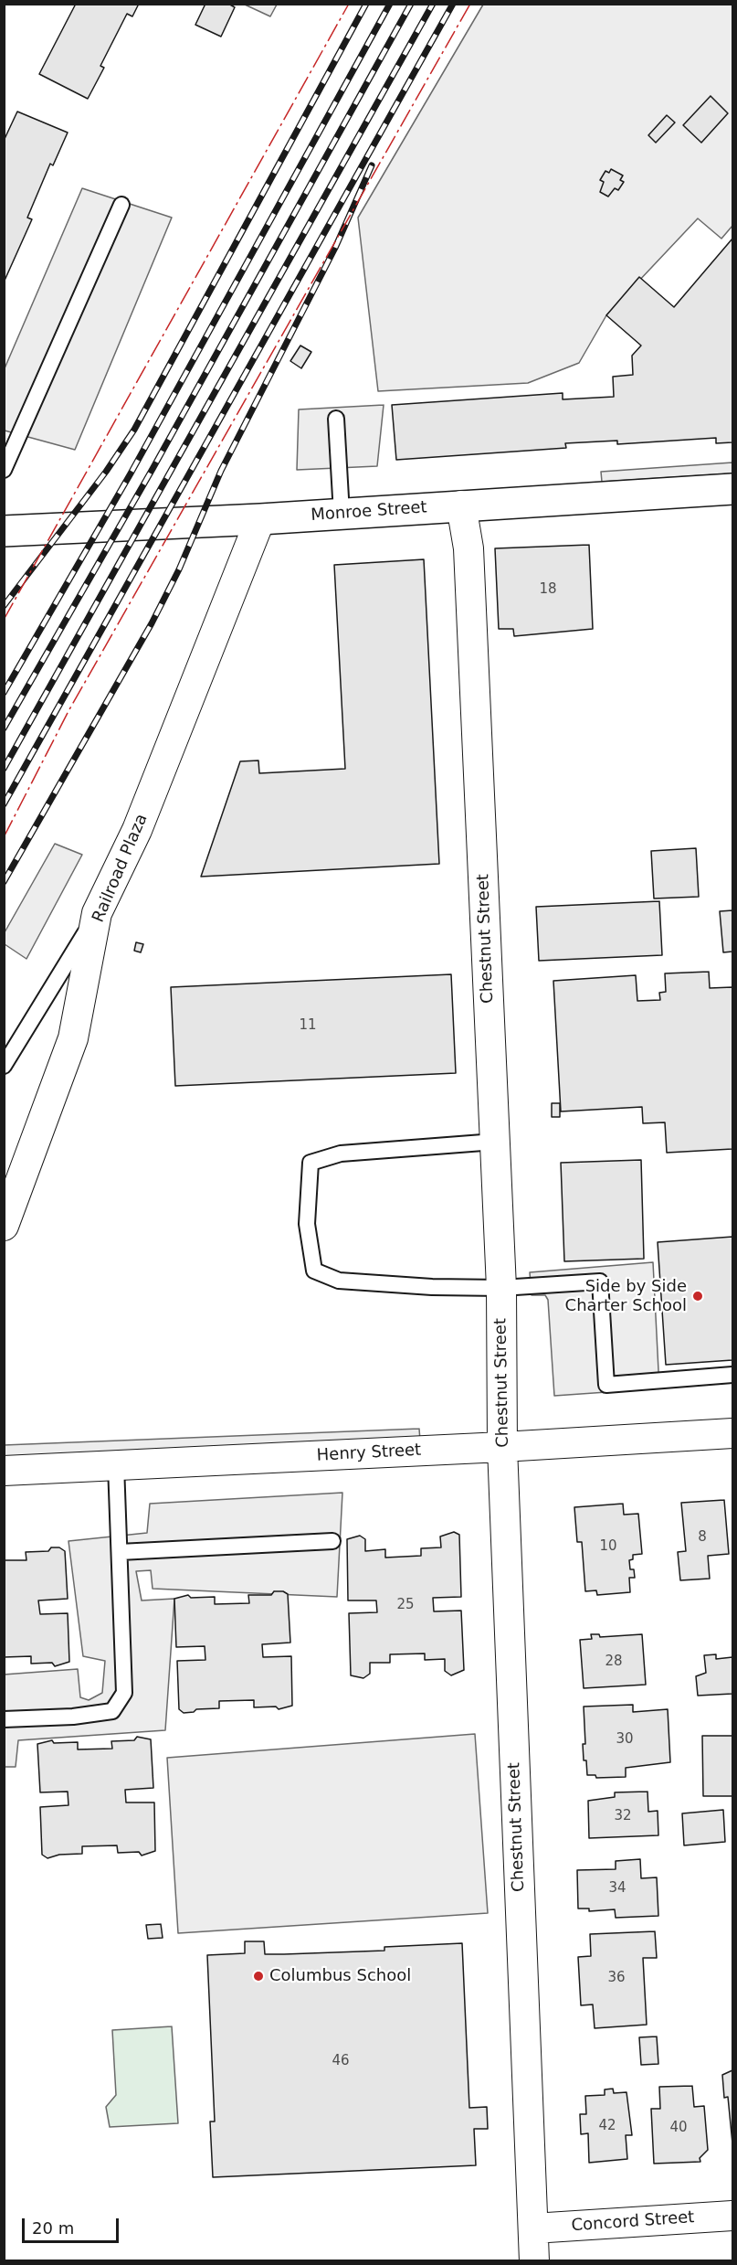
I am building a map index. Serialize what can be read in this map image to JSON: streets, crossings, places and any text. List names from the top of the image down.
{
  "streets": {
    "street": [
      "Monroe Street",
      "Railroad Plaza",
      "Chestnut Street",
      "Henry Street",
      "Concord Street"
    ]
  },
  "crossings": [
    ["Monroe Street", "Railroad Plaza"],
    ["Monroe Street", "Chestnut Street"],
    ["Chestnut Street", "Henry Street"],
    ["Chestnut Street", "Concord Street"]
  ],
  "places": ["Side by Side Charter School", "Columbus School"],
  "house_numbers": [
    "18",
    "11",
    "8",
    "10",
    "25",
    "28",
    "30",
    "32",
    "34",
    "36",
    "46",
    "42",
    "40"
  ],
  "scale_bar": "20 m"
}
